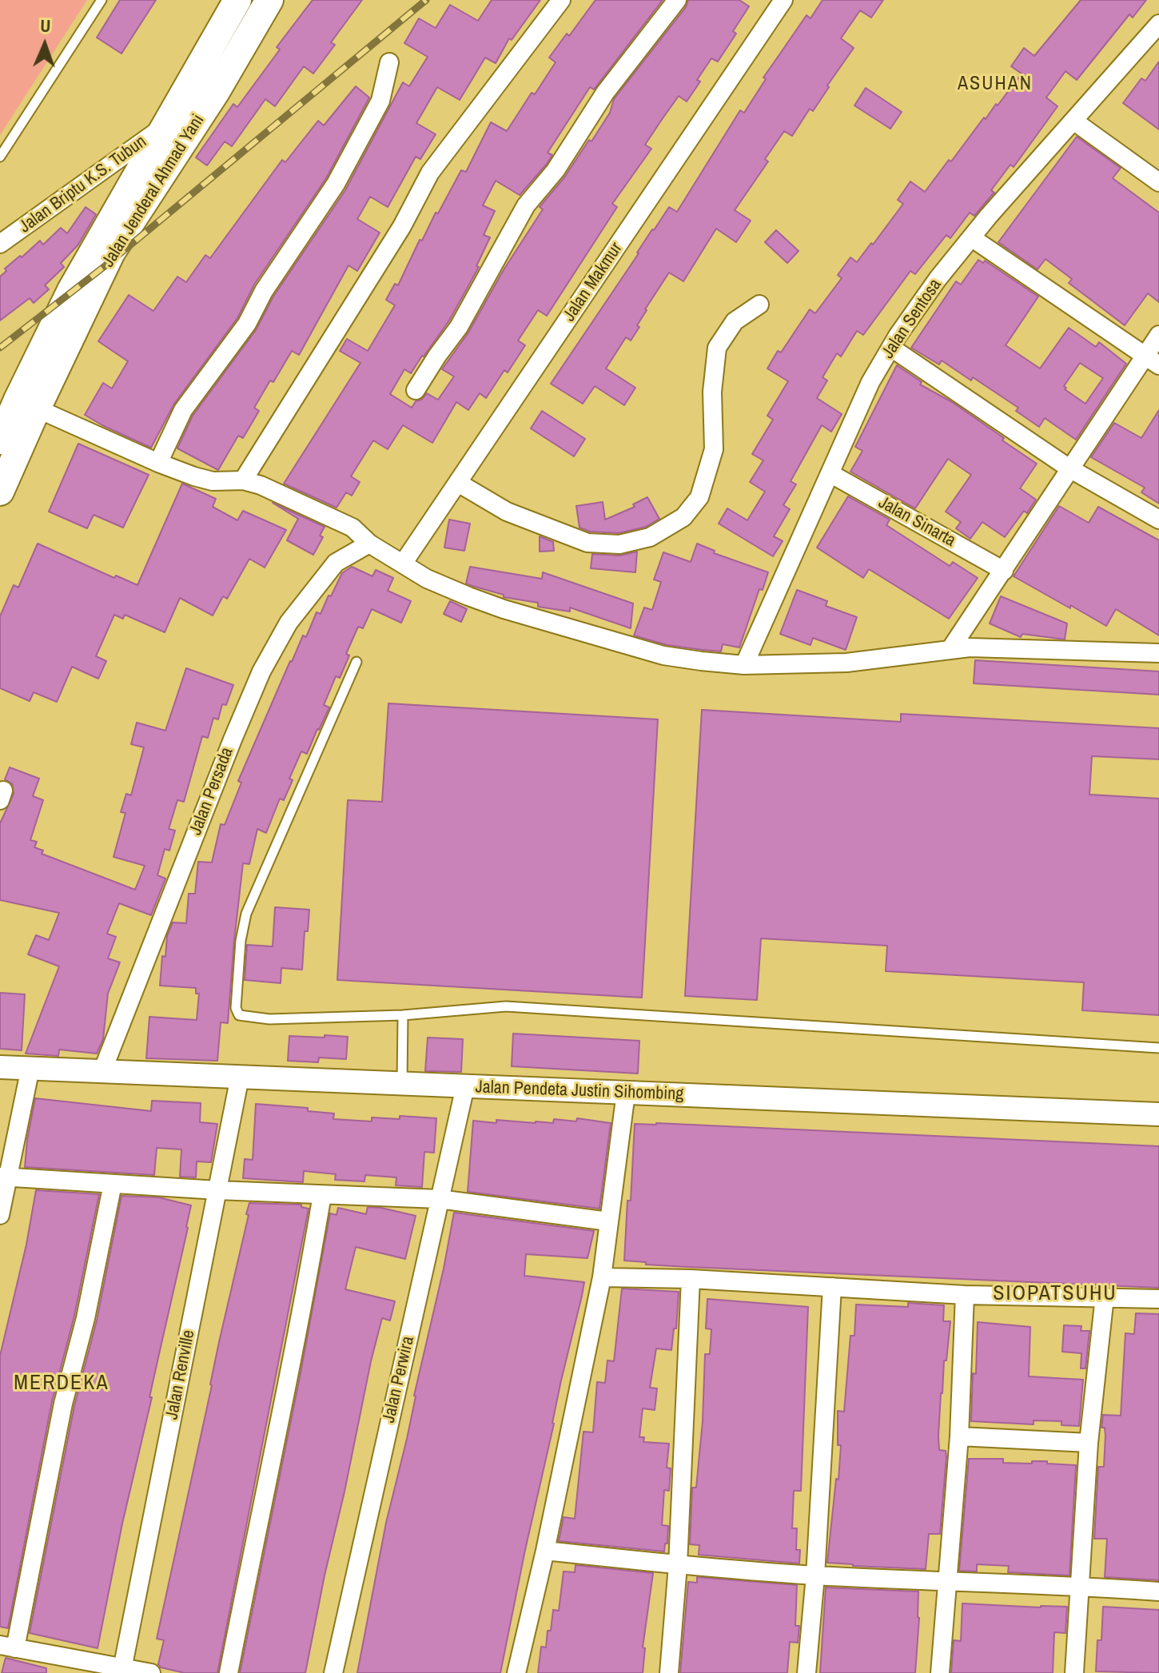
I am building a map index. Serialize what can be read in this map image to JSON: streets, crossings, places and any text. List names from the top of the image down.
{
  "streets": {
    "main road": ["Jalan Jenderal Ahmad Yani"],
    "street": [
      "Jalan Briptu K.S. Tubun",
      "Jalan Makmur",
      "Jalan Sentosa",
      "Jalan Sinarta",
      "Jalan Persada",
      "Jalan Pendeta Justin Sihombing",
      "Jalan Renville",
      "Jalan Perwira"
    ]
  },
  "crossings": [
    ["Jalan Briptu K.S. Tubun", "Jalan Jenderal Ahmad Yani"],
    ["Jalan Sentosa", "Jalan Sinarta"],
    ["Jalan Persada", "Jalan Pendeta Justin Sihombing"],
    ["Jalan Pendeta Justin Sihombing", "Jalan Renville"],
    ["Jalan Pendeta Justin Sihombing", "Jalan Perwira"]
  ],
  "districts": ["ASUHAN", "SIOPATSUHU", "MERDEKA"],
  "north": "top"
}
